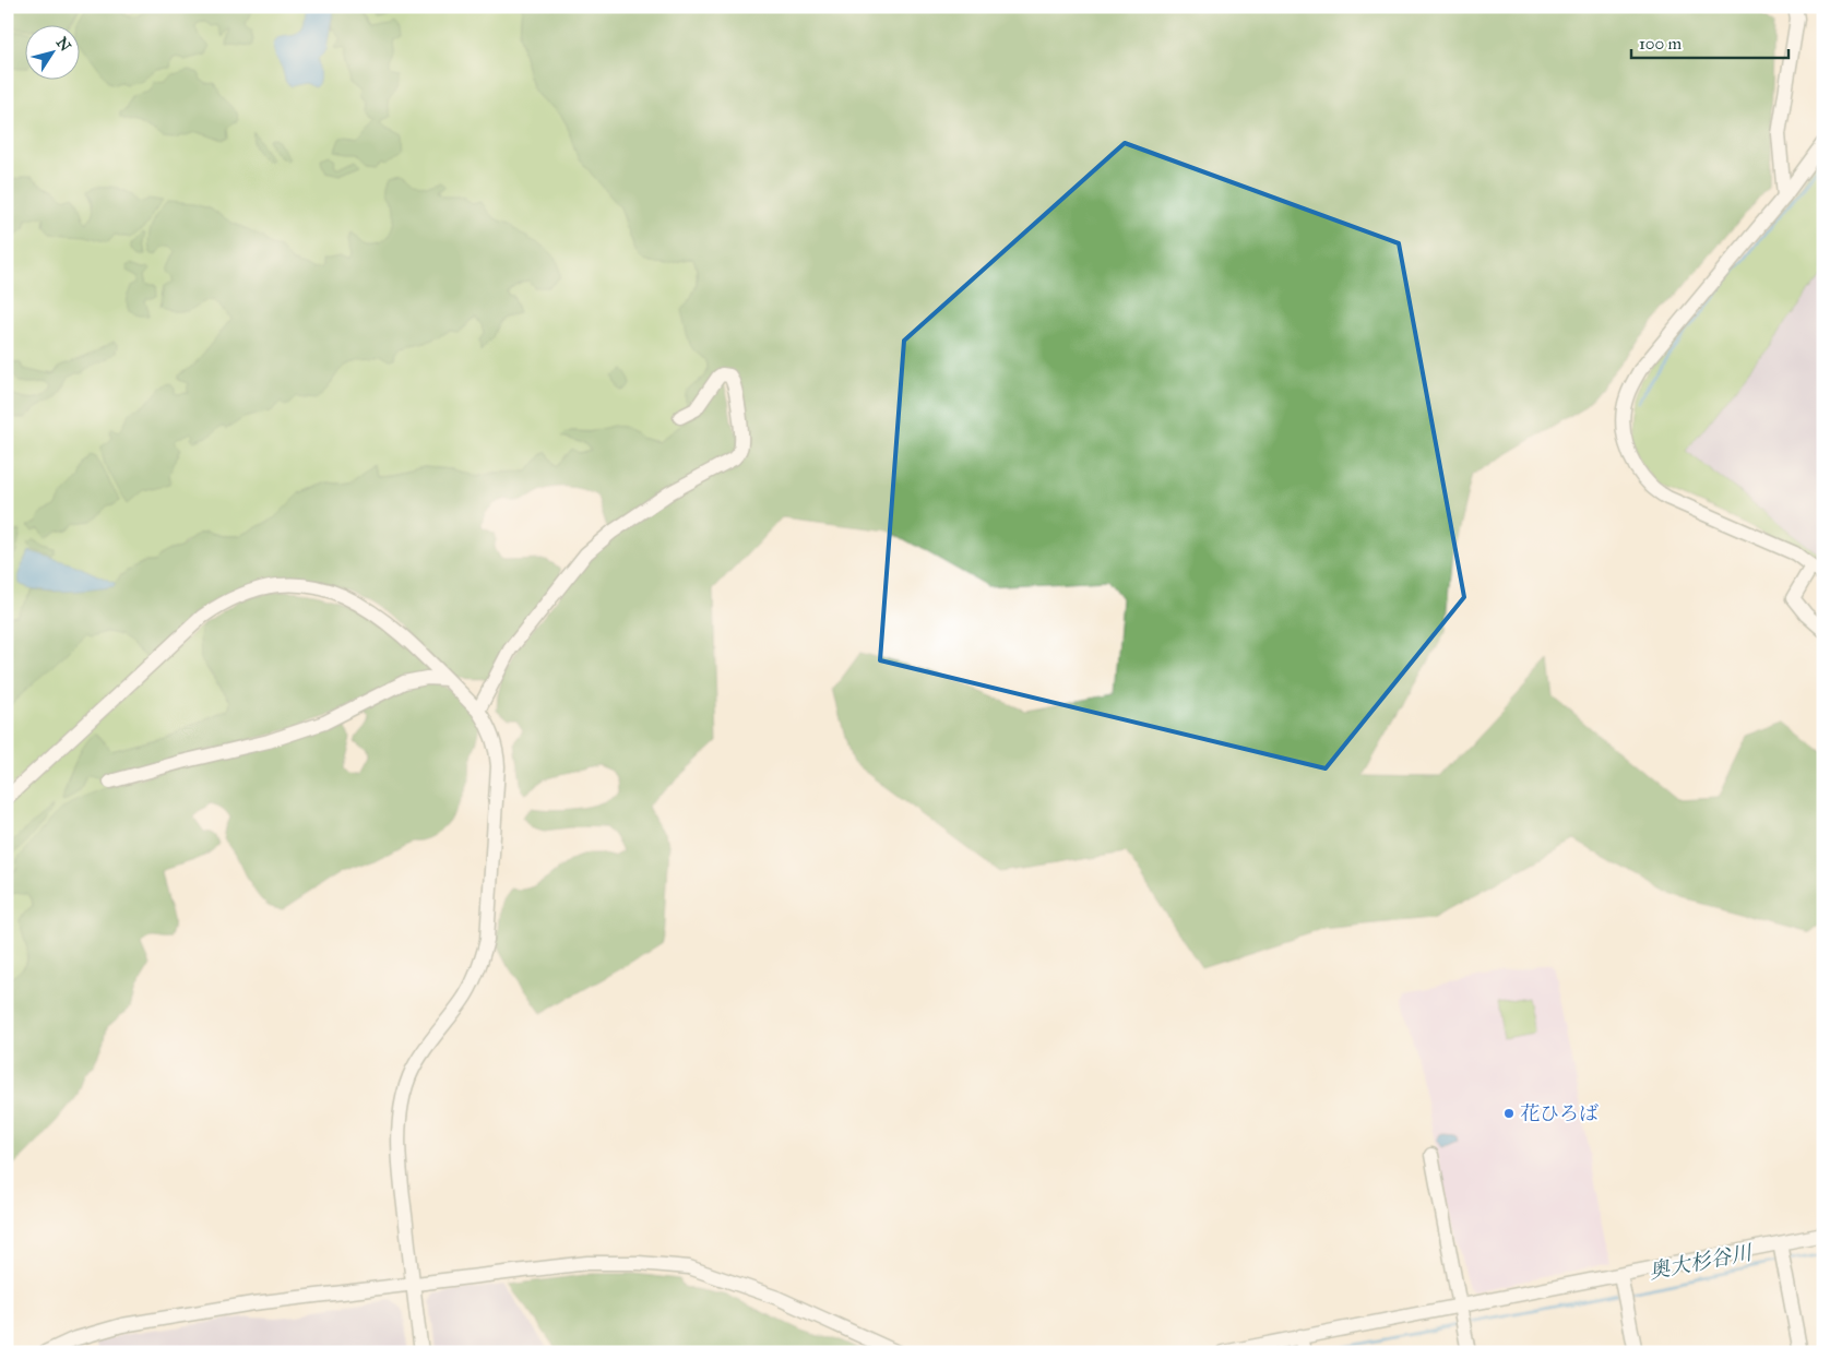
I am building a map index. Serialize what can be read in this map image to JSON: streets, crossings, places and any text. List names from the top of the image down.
{
  "water": ["奥大杉谷川"],
  "places": ["花ひろば"],
  "scale_bar": "100 m",
  "north": "top right"
}
